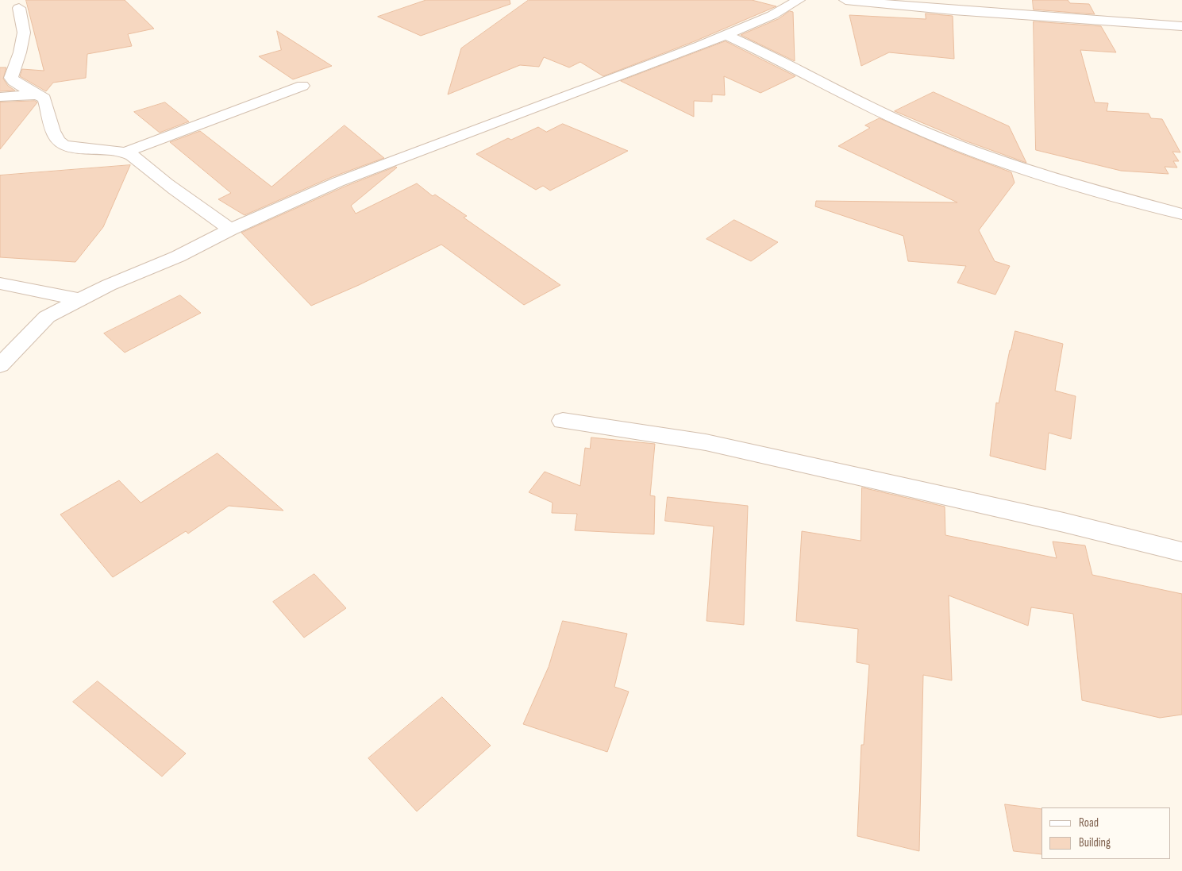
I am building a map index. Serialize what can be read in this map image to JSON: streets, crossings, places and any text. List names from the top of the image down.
{
  "legend": ["Road", "Building"]
}
